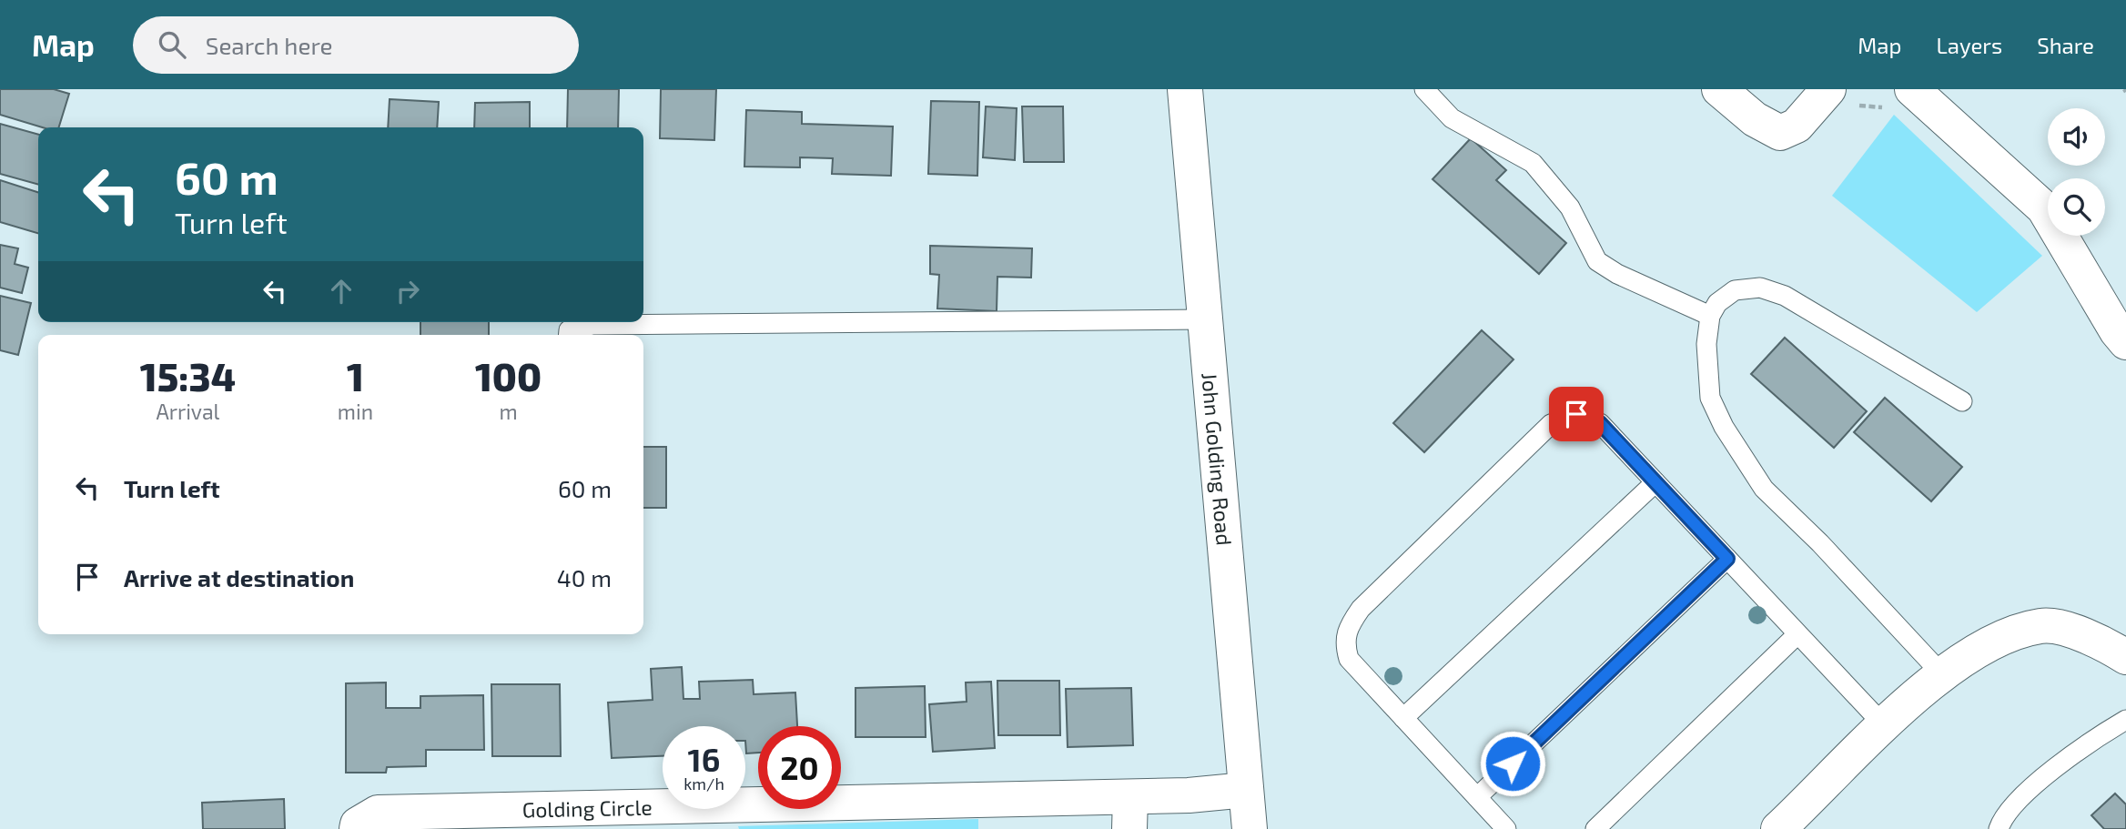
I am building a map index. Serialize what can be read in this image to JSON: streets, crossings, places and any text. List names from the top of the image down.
{
  "streets": {
    "street": ["John Golding Road", "Golding Circle"]
  },
  "crossings": [
    ["John Golding Road", "Golding Circle"]
  ],
  "page": {
    "header": "Map",
    "search": "Search here",
    "nav": ["Map", "Layers", "Share"],
    "turn": ["60 m", "Turn left"],
    "eta": [
      "15:34",
      "Arrival",
      "1",
      "min",
      "100",
      "m"
    ],
    "list": [
      {
        "name": "Turn left",
        "value": "60 m"
      },
      {
        "name": "Arrive at destination",
        "value": "40 m"
      }
    ],
    "speed": "16 km/h",
    "limit": "20"
  }
}
